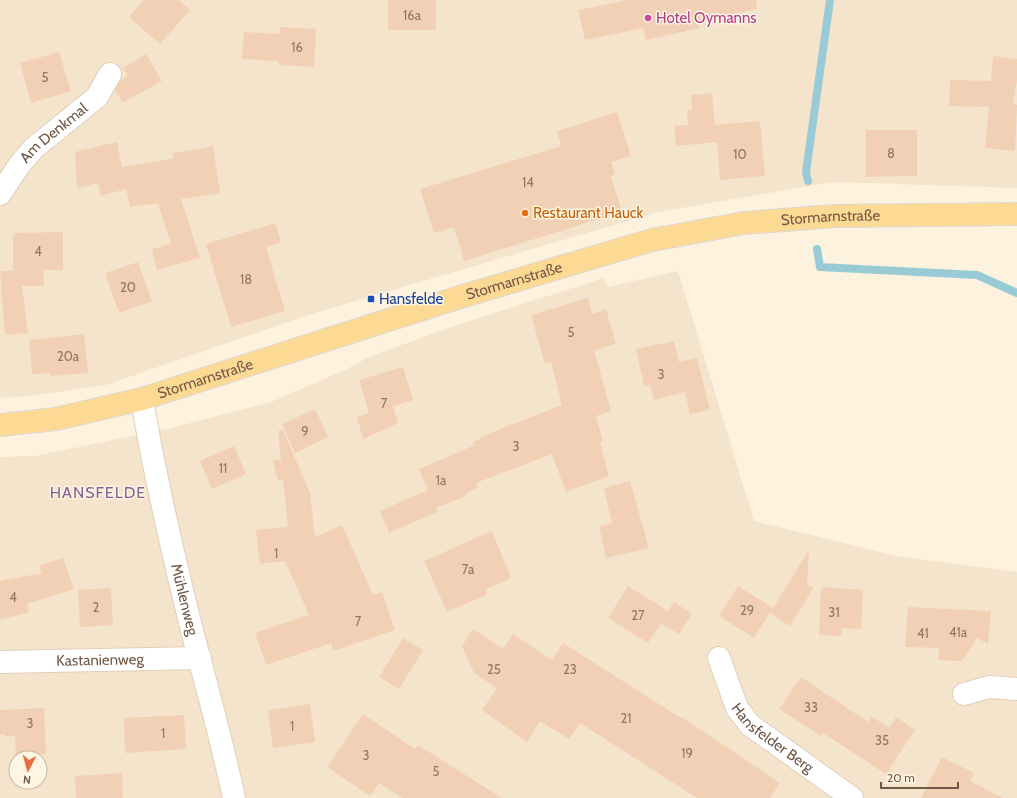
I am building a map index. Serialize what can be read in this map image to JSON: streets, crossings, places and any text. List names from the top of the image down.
{
  "streets": {
    "main road": ["Stormarnstraße"],
    "street": [
      "Am Denkmal",
      "Mühlenweg",
      "Kastanienweg",
      "Hansfelder Berg"
    ]
  },
  "crossings": [
    ["Stormarnstraße", "Mühlenweg"],
    ["Mühlenweg", "Kastanienweg"]
  ],
  "districts": ["HANSFELDE"],
  "places": {
    "other": ["Hotel Oymanns", "Restaurant Hauck"],
    "transit": ["Hansfelde"]
  },
  "house_numbers": [
    "16a",
    "16",
    "5",
    "8",
    "10",
    "14",
    "4",
    "18",
    "20",
    "5",
    "20a",
    "3",
    "7",
    "9",
    "3",
    "11",
    "1a",
    "1",
    "7a",
    "4",
    "2",
    "29",
    "31",
    "27",
    "7",
    "41a",
    "41",
    "25",
    "23",
    "33",
    "21",
    "3",
    "1",
    "1",
    "35",
    "19",
    "3",
    "5"
  ],
  "scale_bar": "20 m",
  "north": "bottom"
}
